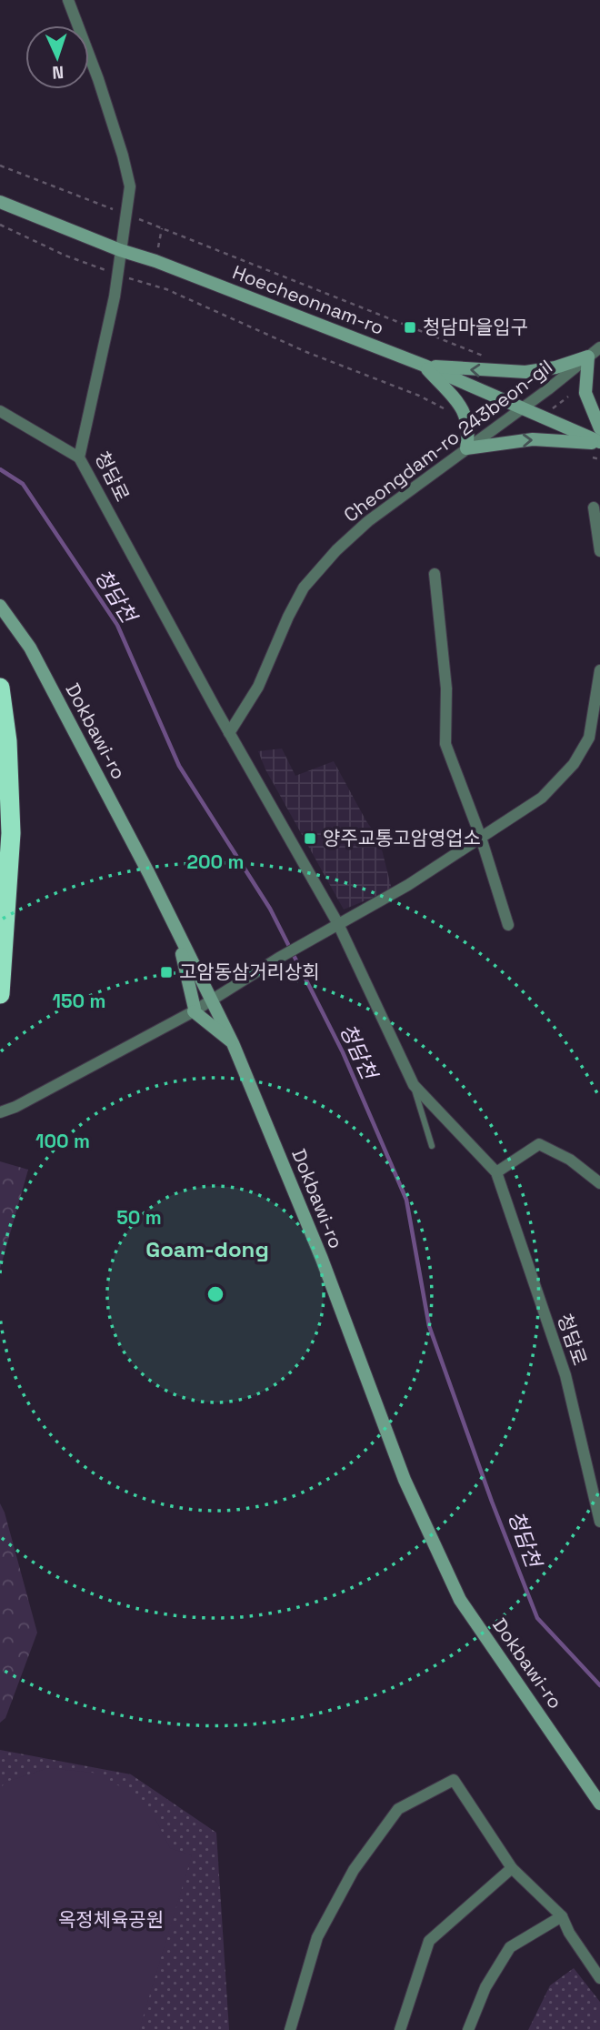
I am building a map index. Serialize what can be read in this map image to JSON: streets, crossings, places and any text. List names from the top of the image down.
{
  "streets": {
    "main road": ["Hoecheonnam-ro", "Dokbawi-ro"],
    "street": ["Cheongdam-ro 243beon-gil", "청담로"]
  },
  "crossings": [
    ["Hoecheonnam-ro", "Cheongdam-ro 243beon-gil"],
    ["Hoecheonnam-ro", "청담로"],
    ["Cheongdam-ro 243beon-gil", "청담로"]
  ],
  "districts": ["Goam-dong"],
  "water": ["청담천"],
  "parks": ["옥정체육공원"],
  "places": {
    "transit": ["청담마을입구", "양주교통고암영업소", "고암동삼거리상회"]
  },
  "north": "bottom",
  "rings": [
    "200 m",
    "150 m",
    "100 m",
    "50 m"
  ]
}
